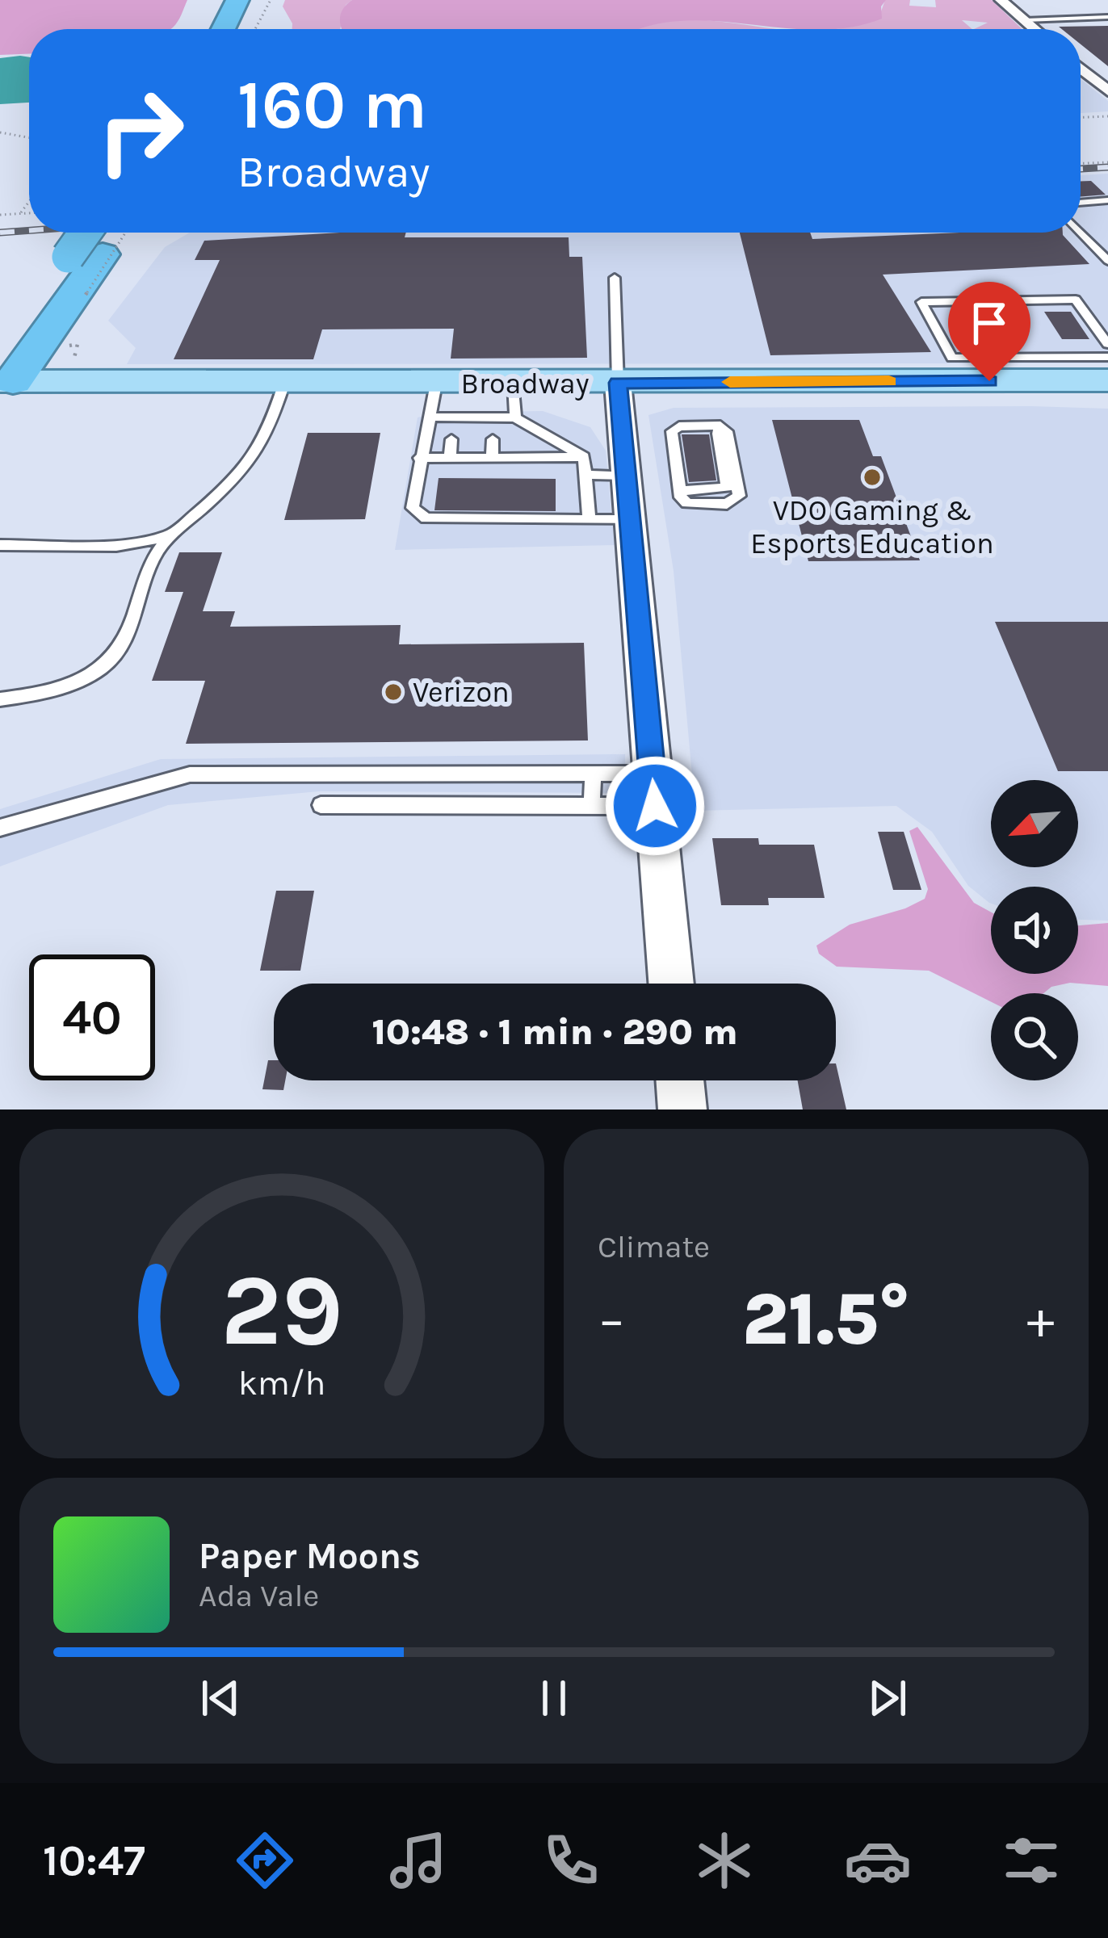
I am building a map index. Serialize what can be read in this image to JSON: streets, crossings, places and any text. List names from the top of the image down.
{
  "streets": {
    "main road": ["Broadway"]
  },
  "places": ["VDO Gaming & Esports Education", "Verizon"],
  "north": "bottom left",
  "page": {
    "turn": ["160 m", "Broadway"],
    "limit": "40",
    "trip": "10:48 · 1 min · 290 m",
    "tile": "Climate",
    "heat": ["−", "21.5°", "+"],
    "song": ["Paper Moons", "Ada Vale"],
    "tabs": "10:47",
    "gauge": ["29", "km/h"]
  }
}
